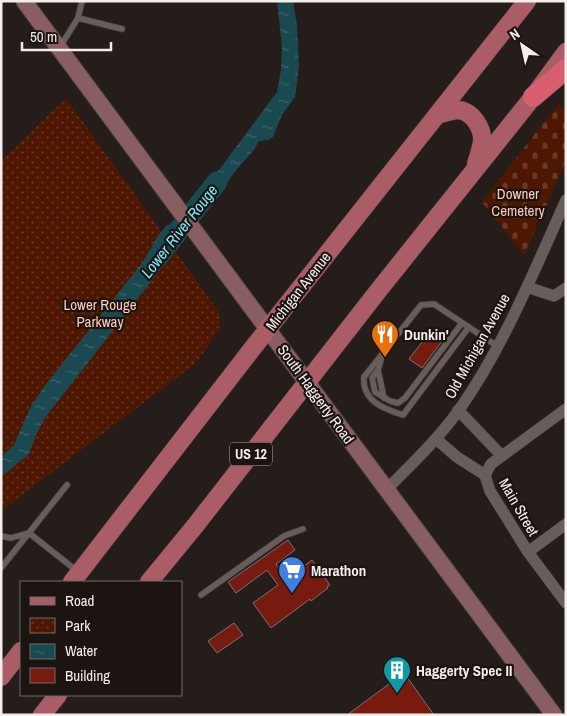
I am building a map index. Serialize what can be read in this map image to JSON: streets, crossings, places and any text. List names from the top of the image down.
{
  "streets": {
    "main road": ["Michigan Avenue", "South Haggerty Road", "US 12"],
    "street": ["Old Michigan Avenue", "Main Street"]
  },
  "crossings": [
    ["Michigan Avenue", "South Haggerty Road"],
    ["Old Michigan Avenue", "South Haggerty Road"],
    ["Old Michigan Avenue", "Main Street"],
    ["South Haggerty Road", "US 12"]
  ],
  "water": ["Lower River Rouge"],
  "parks": ["Downer Cemetery", "Lower Rouge Parkway"],
  "places": {
    "restaurant": ["Dunkin'"],
    "supermarket": ["Marathon"],
    "building": ["Haggerty Spec II"]
  },
  "legend": [
    "Road",
    "Park",
    "Water",
    "Building"
  ],
  "scale_bar": "50 m",
  "north": "top left"
}
